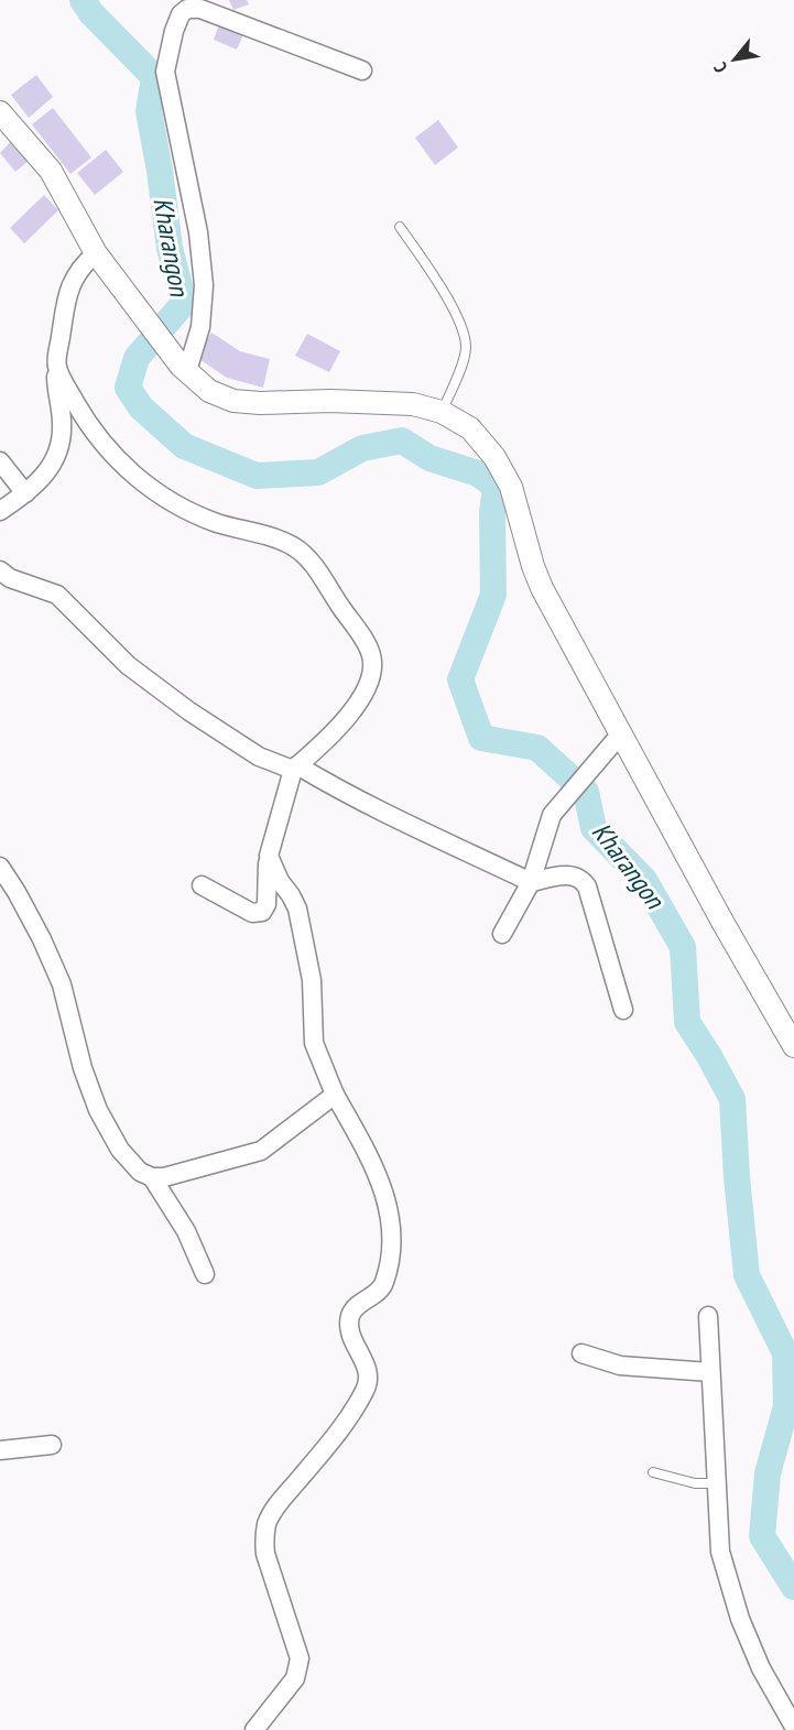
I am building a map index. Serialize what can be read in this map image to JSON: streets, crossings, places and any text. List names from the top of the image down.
{
  "water": ["Kharangon"],
  "north": "bottom left"
}
